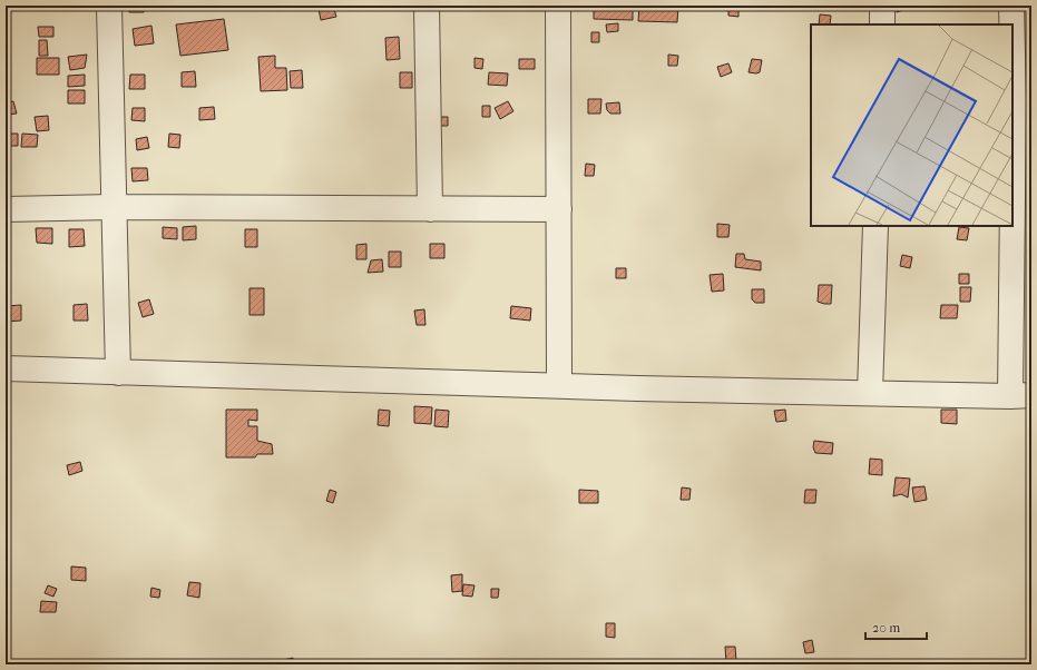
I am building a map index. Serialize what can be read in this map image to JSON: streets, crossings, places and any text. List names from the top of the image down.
{
  "scale_bar": "20 m"
}
